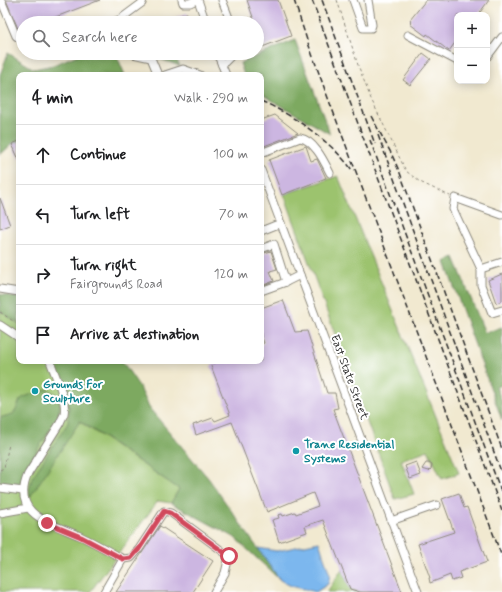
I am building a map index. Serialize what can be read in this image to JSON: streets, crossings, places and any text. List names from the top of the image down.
{
  "streets": {
    "street": ["East State Street"]
  },
  "places": ["Grounds For Sculpture", "Trane Residential Systems"],
  "page": {
    "map_buttons": ["+", "−"],
    "search": "Search here",
    "heading": ["4 min", "Walk · 290 m"],
    "list": [
      ["Continue", "100 m"],
      ["Turn left", "70 m"],
      ["Turn right", "Fairgrounds Road", "120 m"],
      "Arrive at destination"
    ]
  }
}
